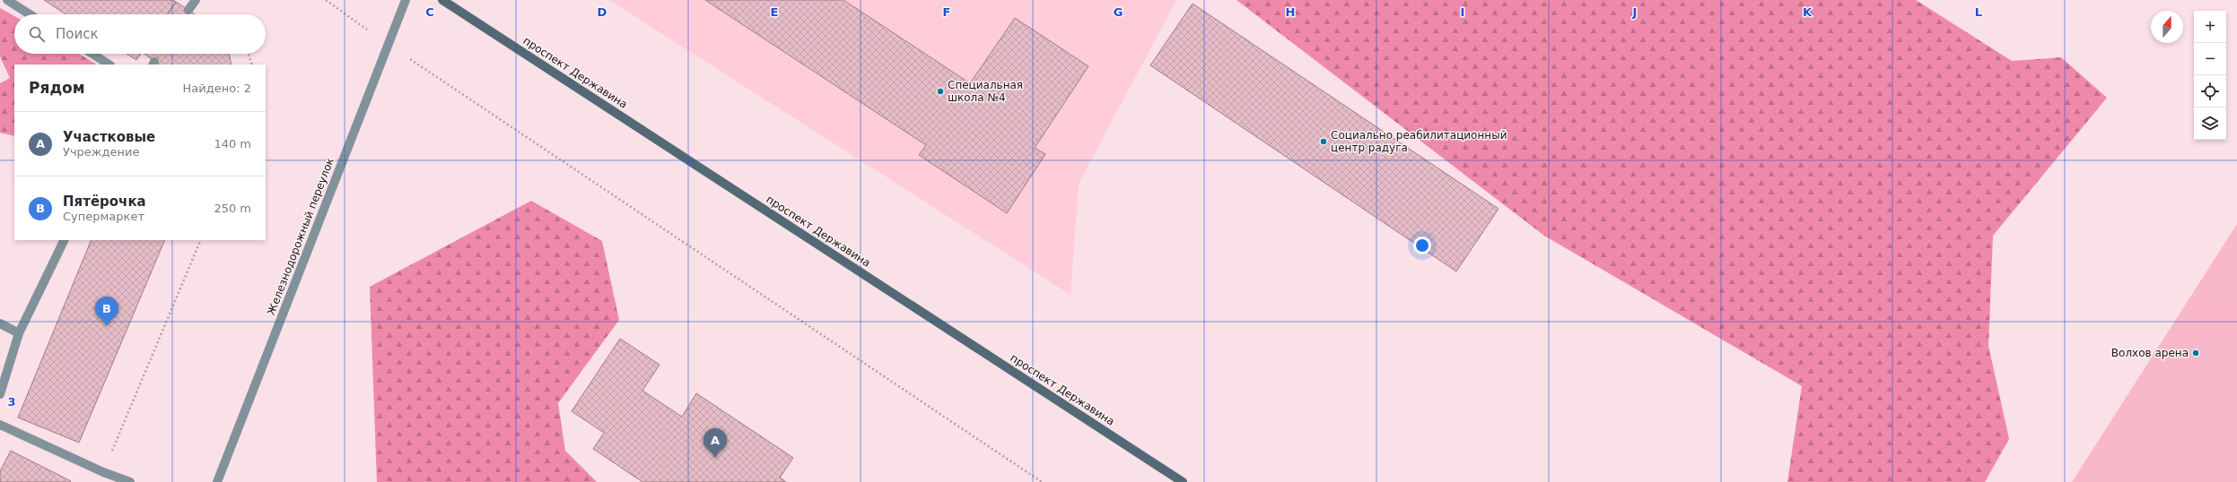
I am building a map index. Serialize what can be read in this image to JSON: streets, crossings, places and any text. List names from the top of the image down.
{
  "streets": {
    "main road": ["проспект Державина"],
    "street": ["Железнодорожный переулок"]
  },
  "places": ["Специальная школа №4", "Социально реабилитационный центр радуга", "Волхов арена"],
  "north": "top",
  "page": {
    "map_buttons": ["+", "−"],
    "search": "Поиск",
    "heading": ["Рядом", "Найдено: 2"],
    "list": [
      {
        "mark": "A",
        "name": "Участковые",
        "note": "Учреждение",
        "value": "140 m"
      },
      {
        "mark": "B",
        "name": "Пятёрочка",
        "note": "Супермаркет",
        "value": "250 m"
      }
    ],
    "pins": ["B", "A"]
  },
  "grid": {
    "columns": [
      "C",
      "D",
      "E",
      "F",
      "G",
      "H",
      "I",
      "J",
      "K",
      "L"
    ],
    "rows": ["3"]
  }
}
